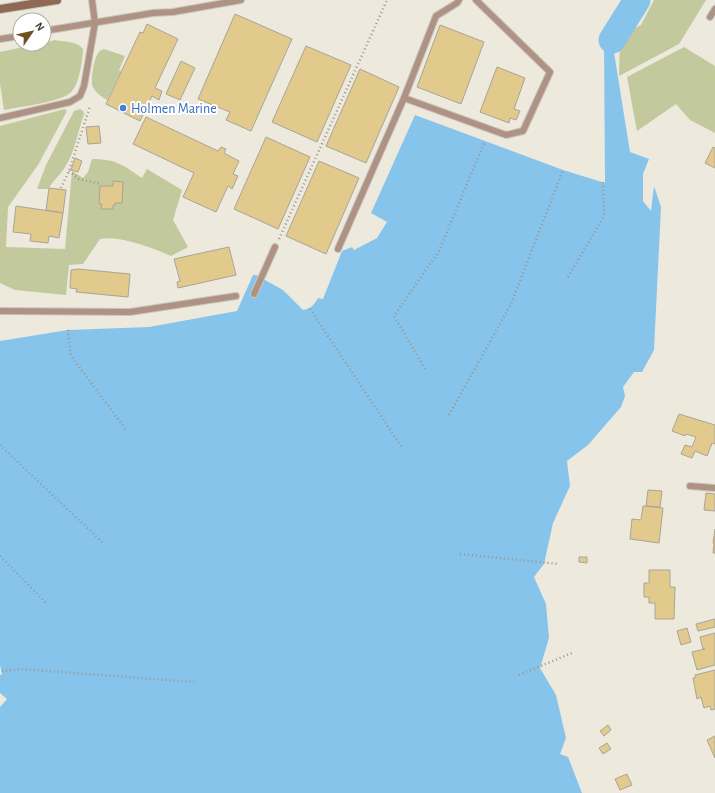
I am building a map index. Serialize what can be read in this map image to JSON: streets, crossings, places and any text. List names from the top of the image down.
{
  "places": ["Holmen Marine"],
  "north": "top right"
}
